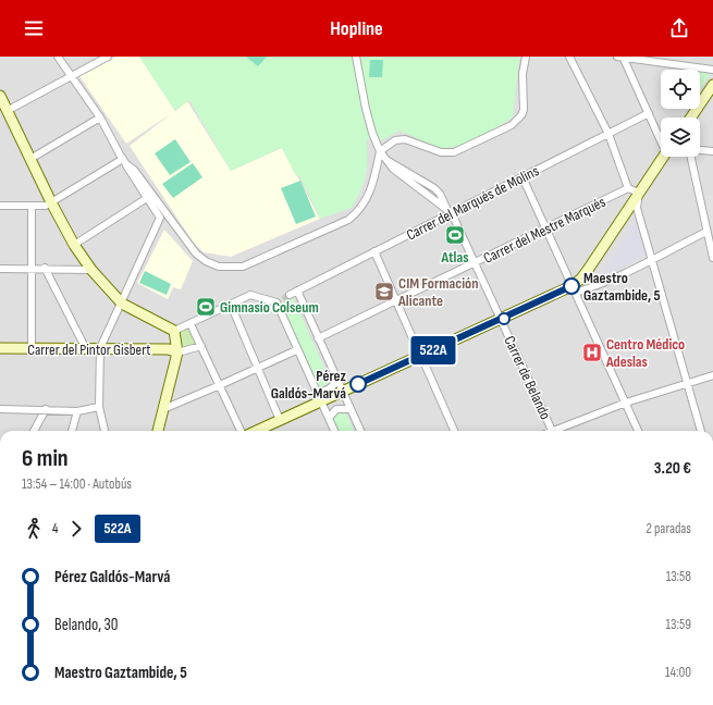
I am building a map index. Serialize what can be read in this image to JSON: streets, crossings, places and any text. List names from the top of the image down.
{
  "streets": {
    "main road": ["Carrer del Pintor Gisbert"],
    "street": ["Carrer del Marqués de Molins", "Carrer del Mestre Marqués", "Carrer de Belando"]
  },
  "crossings": [
    ["Carrer del Marqués de Molins", "Carrer de Belando"],
    ["Carrer del Mestre Marqués", "Carrer de Belando"]
  ],
  "places": {
    "sports": ["Atlas", "Gimnasio Colseum"],
    "other": ["Maestro Gaztambide, 5", "Pérez Galdós-Marvá"],
    "school or university": ["CIM Formación Alicante"],
    "hospital": ["Centro Médico Adeslas"]
  },
  "lines": ["bus line 522A"],
  "page": {
    "header": "Hopline",
    "on_map": "522A",
    "heading": ["6 min", "13:54 – 14:00 · Autobús", "3.20 €"],
    "legs": ["4", "522A", "2 paradas"],
    "list": [
      {
        "name": "Pérez Galdós-Marvá",
        "value": "13:58"
      },
      {
        "name": "Belando, 30",
        "value": "13:59"
      },
      {
        "name": "Maestro Gaztambide, 5",
        "value": "14:00"
      }
    ]
  }
}
